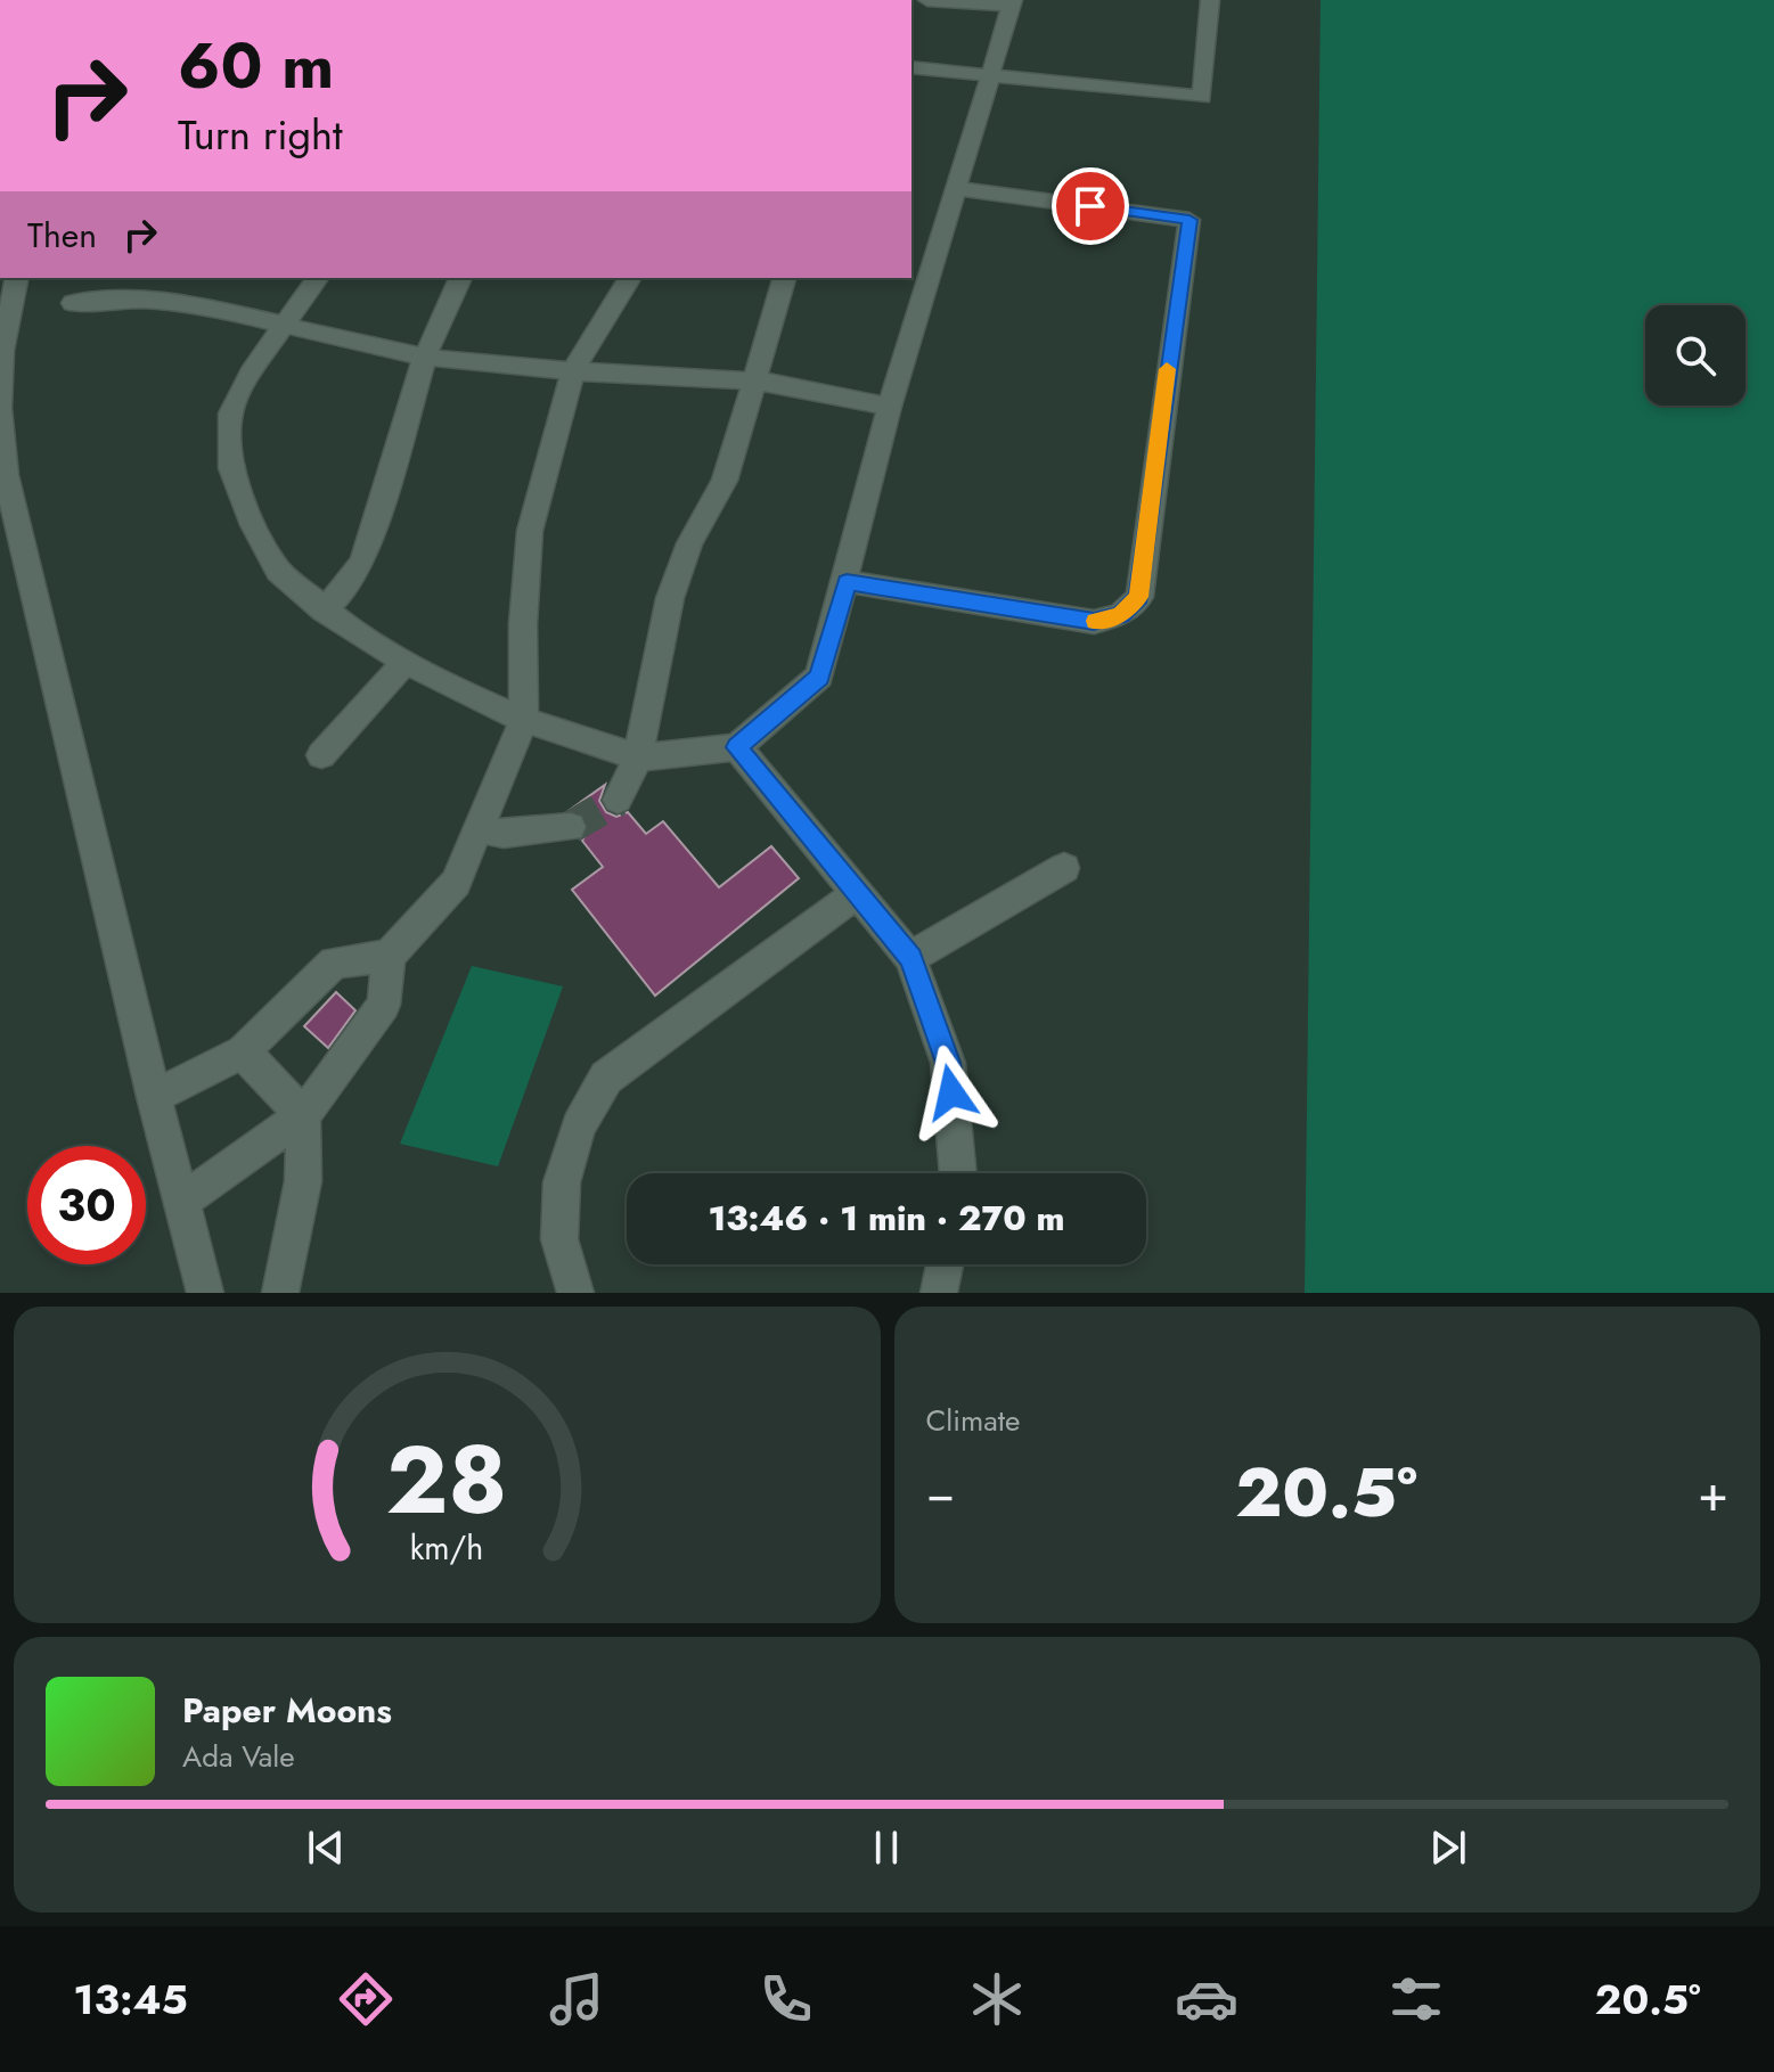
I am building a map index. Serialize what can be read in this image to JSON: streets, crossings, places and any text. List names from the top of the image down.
{
  "page": {
    "turn": ["60 m", "Turn right"],
    "then": "Then",
    "limit": "30",
    "trip": "13:46 · 1 min · 270 m",
    "tile": "Climate",
    "heat": ["−", "20.5°", "+"],
    "song": ["Paper Moons", "Ada Vale"],
    "tabs": ["13:45", "20.5°"],
    "gauge": ["28", "km/h"]
  }
}
